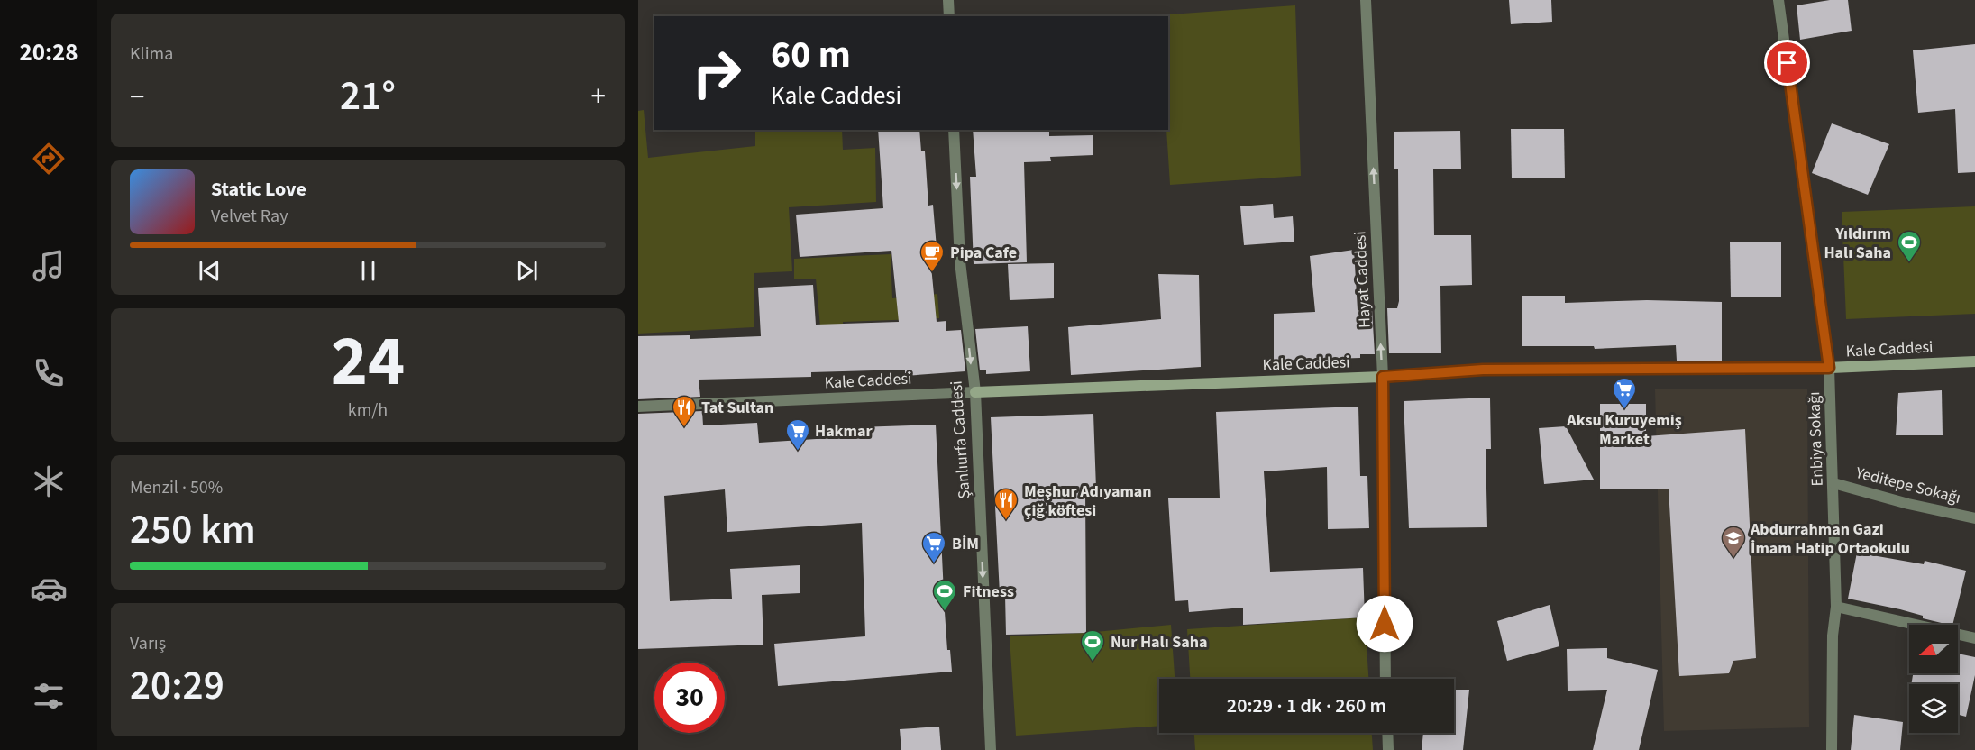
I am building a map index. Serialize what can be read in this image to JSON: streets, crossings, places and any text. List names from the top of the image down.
{
  "streets": {
    "main road": ["Kale Caddesi"],
    "street": [
      "Hayat Caddesi",
      "Enbiya Sokağı",
      "Şanlıurfa Caddesi",
      "Yeditepe Sokağı"
    ]
  },
  "crossings": [
    ["Hayat Caddesi", "Kale Caddesi"],
    ["Kale Caddesi", "Enbiya Sokağı"],
    ["Kale Caddesi", "Şanlıurfa Caddesi"],
    ["Enbiya Sokağı", "Yeditepe Sokağı"]
  ],
  "one_way": ["Hayat Caddesi", "Şanlıurfa Caddesi"],
  "places": {
    "sports": ["Yıldırım Halı Saha", "Fitness", "Nur Halı Saha"],
    "cafe": ["Pipa Cafe"],
    "supermarket": ["Aksu Kuruyemiş Market", "Hakmar", "BİM"],
    "restaurant": ["Tat Sultan", "Meşhur Adıyaman çiğ köftesi"],
    "school or university": ["Abdurrahman Gazi İmam Hatip Ortaokulu"]
  },
  "north": "left",
  "page": {
    "tabs": "20:28",
    "tile": [
      "Klima",
      ["24", "km/h"],
      ["Menzil · 50%", "250 km"],
      ["Varış", "20:29"]
    ],
    "turn": ["60 m", "Kale Caddesi"],
    "heat": ["−", "21°", "+"],
    "song": ["Static Love", "Velvet Ray"],
    "limit": "30",
    "trip": "20:29 · 1 dk · 260 m"
  }
}
